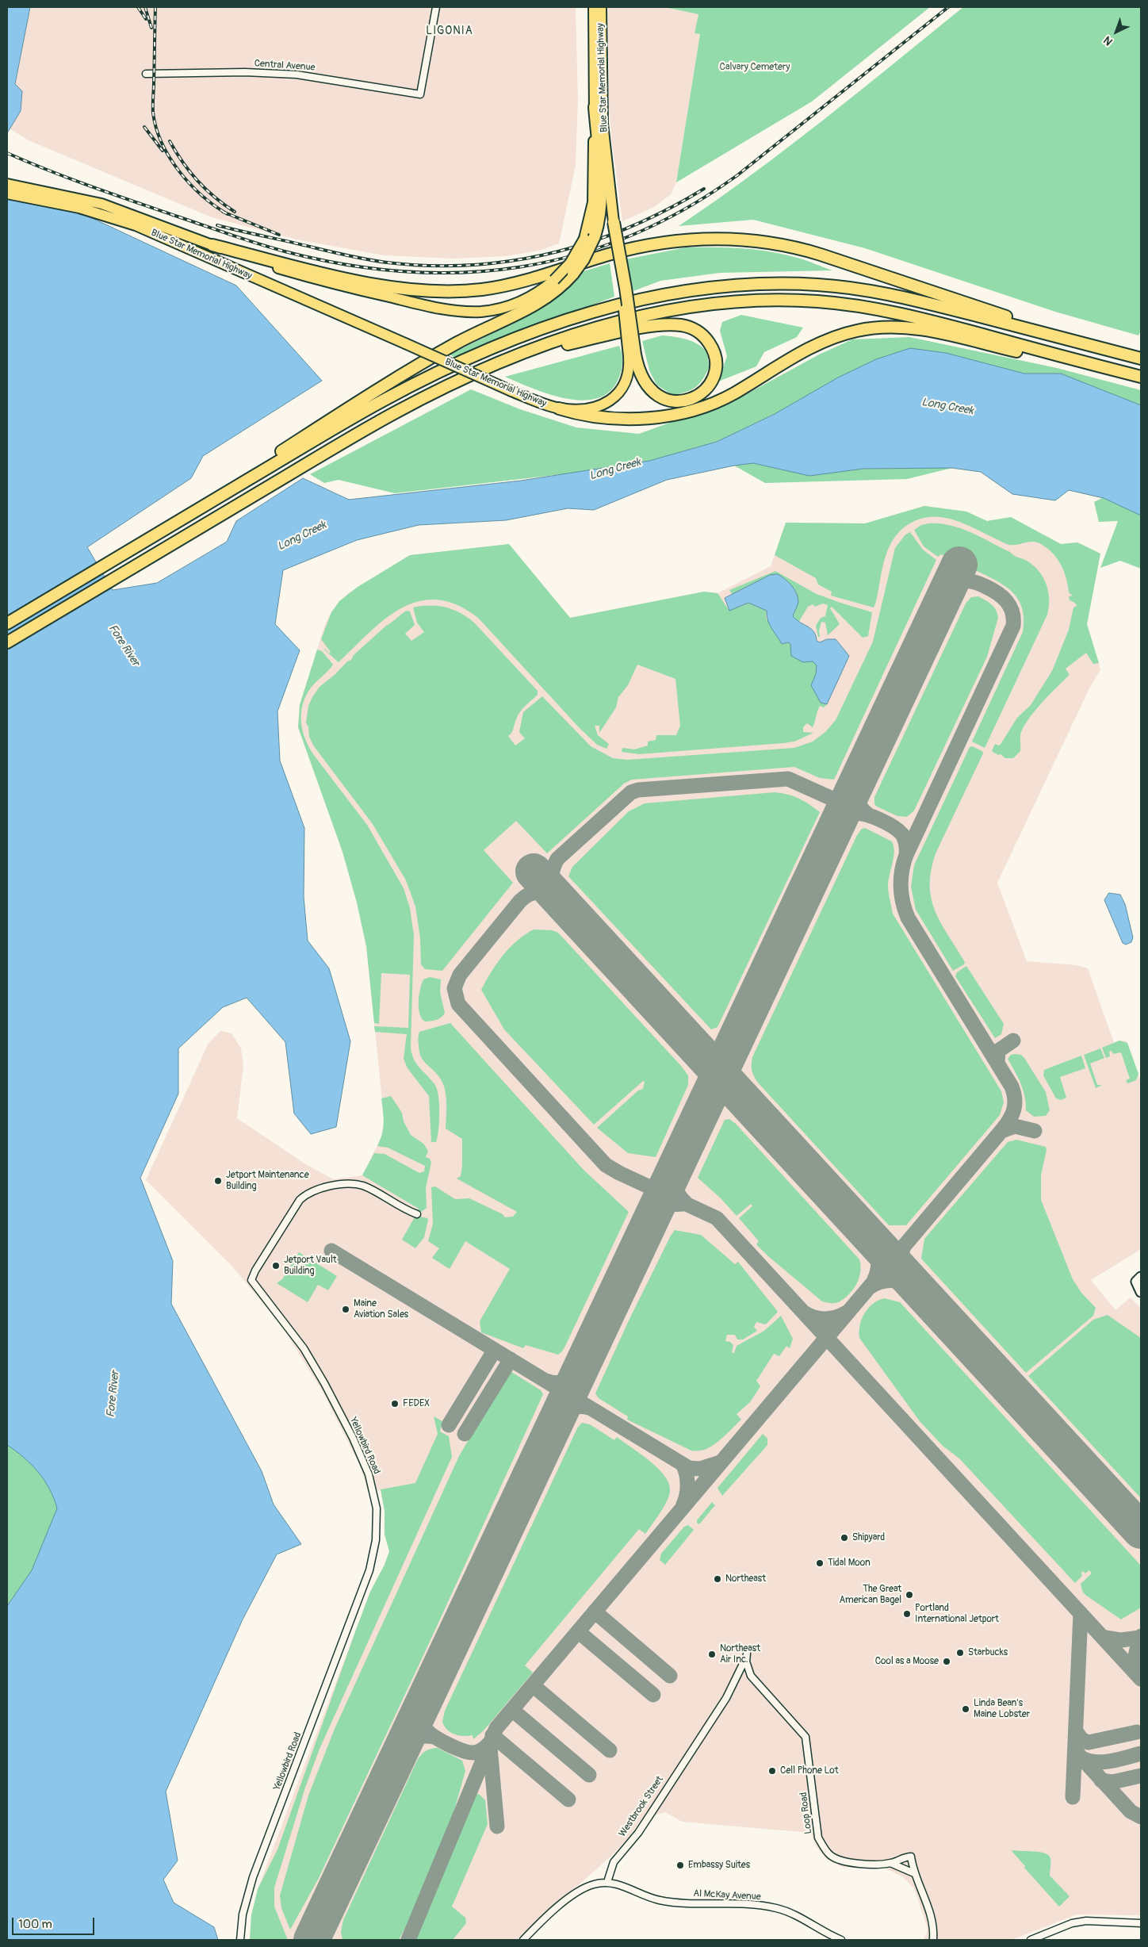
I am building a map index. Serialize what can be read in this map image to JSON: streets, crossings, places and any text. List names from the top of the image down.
{
  "streets": {
    "main road": ["Blue Star Memorial Highway"],
    "street": [
      "Central Avenue",
      "Yellowbird Road",
      "Westbrook Street",
      "Loop Road",
      "Al McKay Avenue"
    ]
  },
  "crossings": [
    ["Westbrook Street", "Loop Road"],
    ["Westbrook Street", "Al McKay Avenue"]
  ],
  "districts": ["LIGONIA"],
  "water": ["Long Creek", "Fore River"],
  "parks": ["Calvary Cemetery"],
  "places": [
    "Jetport Maintenance Building",
    "Jetport Vault Building",
    "Maine Aviation Sales",
    "FEDEX",
    "Shipyard",
    "Tidal Moon",
    "Northeast",
    "The Great American Bagel",
    "Portland International Jetport",
    "Starbucks",
    "Northeast Air Inc.",
    "Cool as a Moose",
    "Linda Bean's Maine Lobster",
    "Cell Phone Lot",
    "Embassy Suites"
  ],
  "scale_bar": "100 m",
  "north": "bottom left"
}
